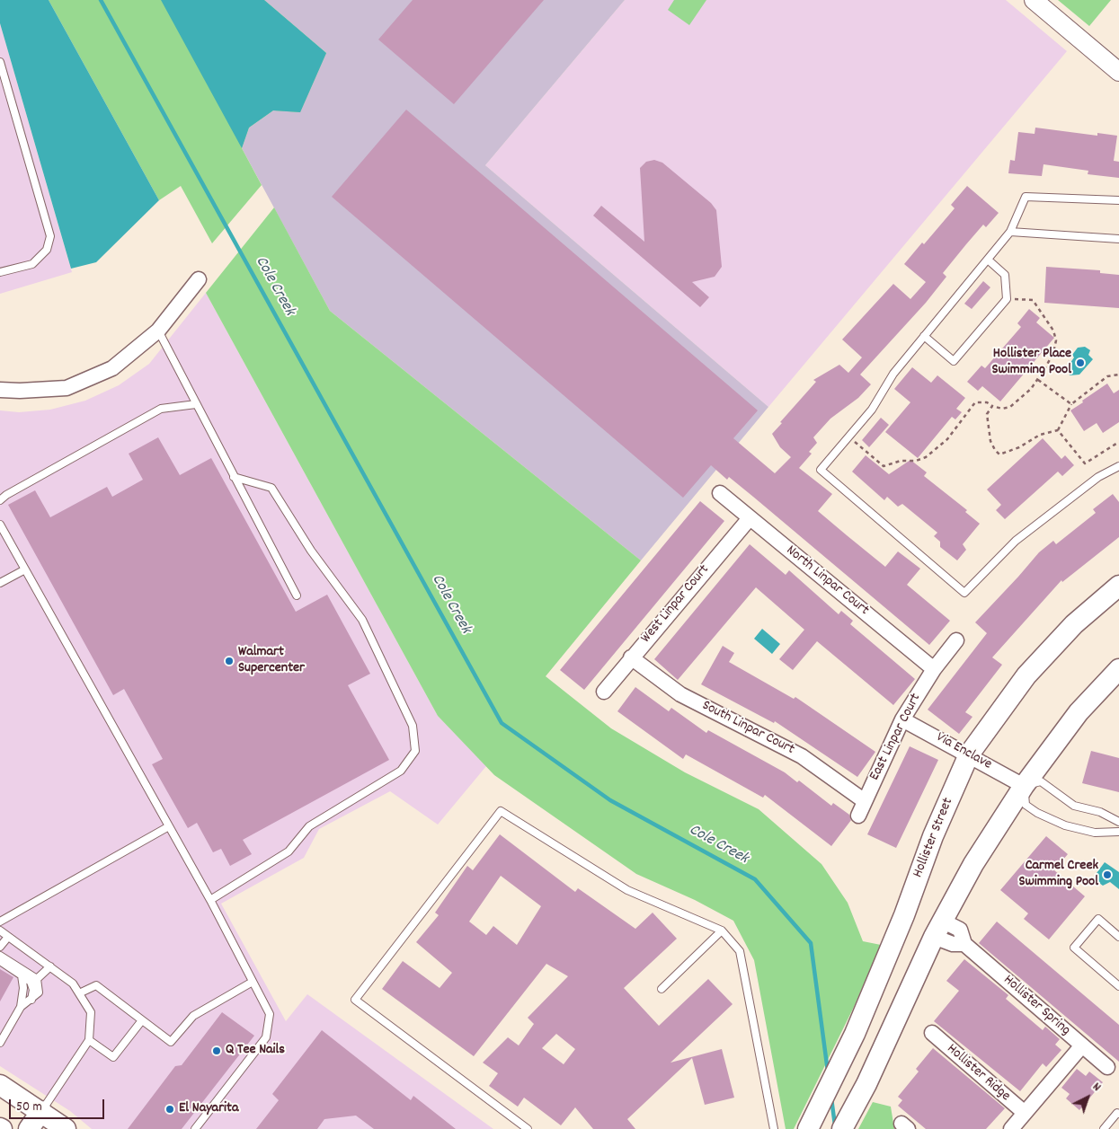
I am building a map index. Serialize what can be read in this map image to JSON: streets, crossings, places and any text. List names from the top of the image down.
{
  "streets": {
    "main road": ["Hollister Street"],
    "street": [
      "North Linpar Court",
      "West Linpar Court",
      "South Linpar Court",
      "East Linpar Court",
      "Via Enclave",
      "Hollister Spring",
      "Hollister Ridge"
    ]
  },
  "crossings": [
    ["North Linpar Court", "West Linpar Court"],
    ["North Linpar Court", "East Linpar Court"],
    ["West Linpar Court", "South Linpar Court"],
    ["South Linpar Court", "East Linpar Court"],
    ["East Linpar Court", "Via Enclave"],
    ["Via Enclave", "Hollister Street"]
  ],
  "water": ["Cole Creek"],
  "places": [
    "Hollister Place Swimming Pool",
    "Walmart Supercenter",
    "Carmel Creek Swimming Pool",
    "Q Tee Nails",
    "El Nayarita"
  ],
  "scale_bar": "50 m",
  "north": "top right"
}
